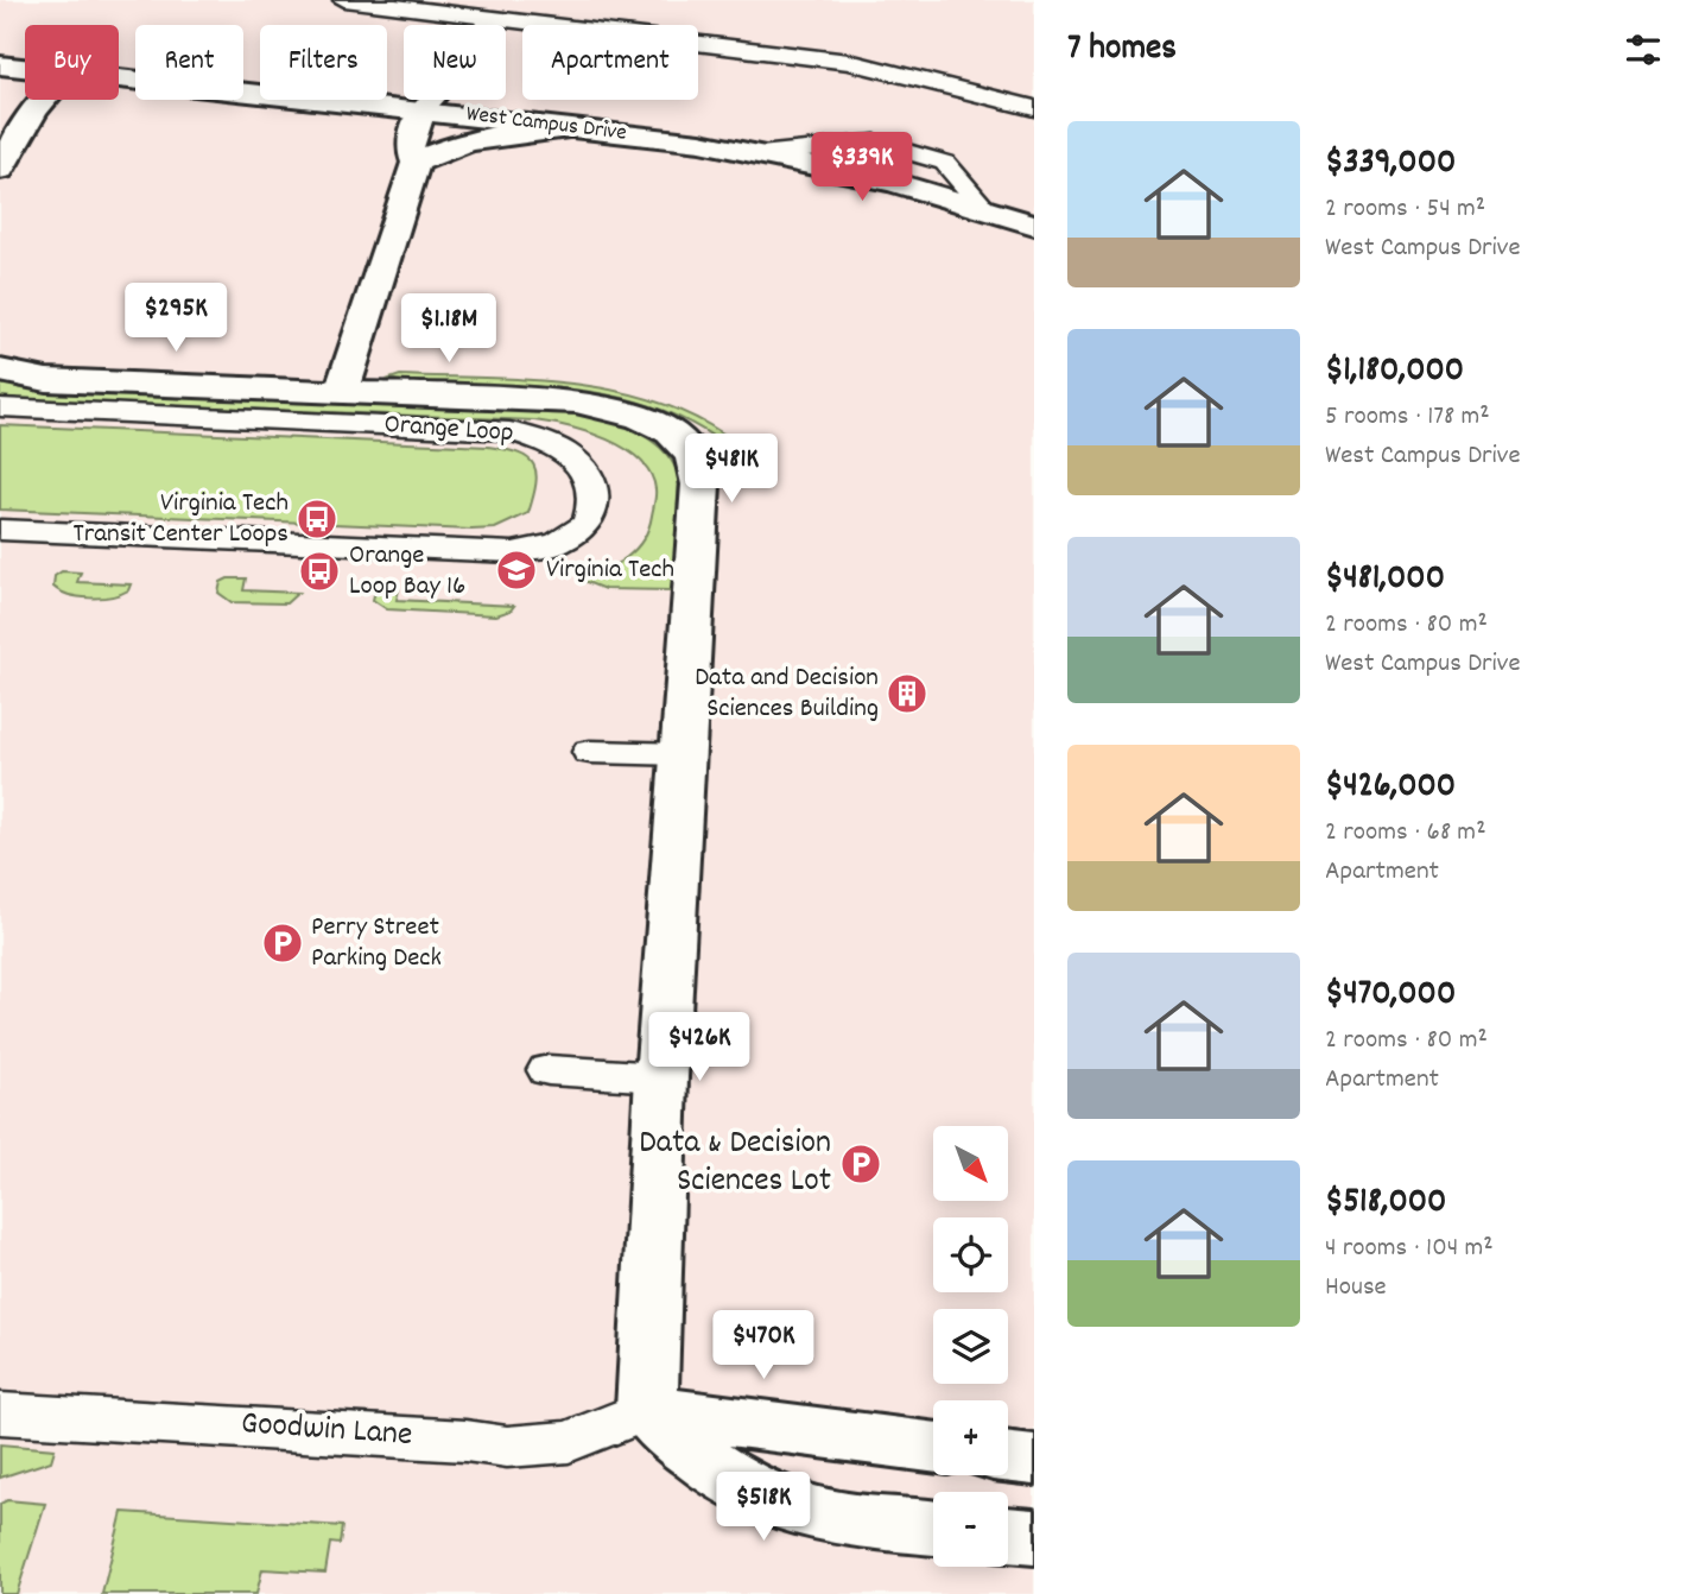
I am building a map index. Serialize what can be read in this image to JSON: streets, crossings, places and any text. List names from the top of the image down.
{
  "streets": {
    "street": ["West Campus Drive"],
    "lane": ["Orange Loop", "Goodwin Lane"]
  },
  "places": {
    "bus stop": ["Virginia Tech Transit Center Loops", "Orange Loop Bay 16"],
    "school or university": ["Virginia Tech"],
    "building": ["Data and Decision Sciences Building"],
    "parking": ["Perry Street Parking Deck", "Data & Decision Sciences Lot"]
  },
  "north": "bottom right",
  "page": {
    "heading": "7 homes",
    "chip": [
      "Buy",
      "Rent",
      "Filters",
      "New",
      "Apartment"
    ],
    "list": [
      {
        "name": "$339,000",
        "note": "2 rooms · 54 m² · West Campus Drive"
      },
      {
        "name": "$1,180,000",
        "note": "5 rooms · 178 m² · West Campus Drive"
      },
      {
        "name": "$481,000",
        "note": "2 rooms · 80 m² · West Campus Drive"
      },
      {
        "name": "$426,000",
        "note": "2 rooms · 68 m² · Apartment"
      },
      {
        "name": "$470,000",
        "note": "2 rooms · 80 m² · Apartment"
      },
      {
        "name": "$518,000",
        "note": "4 rooms · 104 m² · House"
      }
    ],
    "price": [
      "$339K",
      "$295K",
      "$1.18M",
      "$481K",
      "$426K",
      "$470K",
      "$518K"
    ],
    "map_buttons": ["+", "−"]
  }
}
